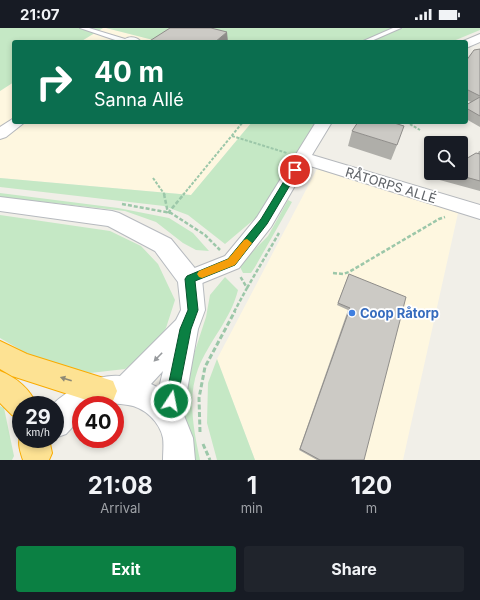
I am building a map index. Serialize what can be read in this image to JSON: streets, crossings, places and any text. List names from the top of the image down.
{
  "streets": {
    "street": ["RÅTORPS ALLÉ"]
  },
  "places": ["Coop Råtorp"],
  "page": {
    "status": "21:07",
    "turn": ["40 m", "Sanna Allé"],
    "speed": "29 km/h",
    "limit": "40",
    "eta": [
      "21:08",
      "Arrival",
      "1",
      "min",
      "120",
      "m"
    ],
    "buttons": ["Exit", "Share"]
  }
}
